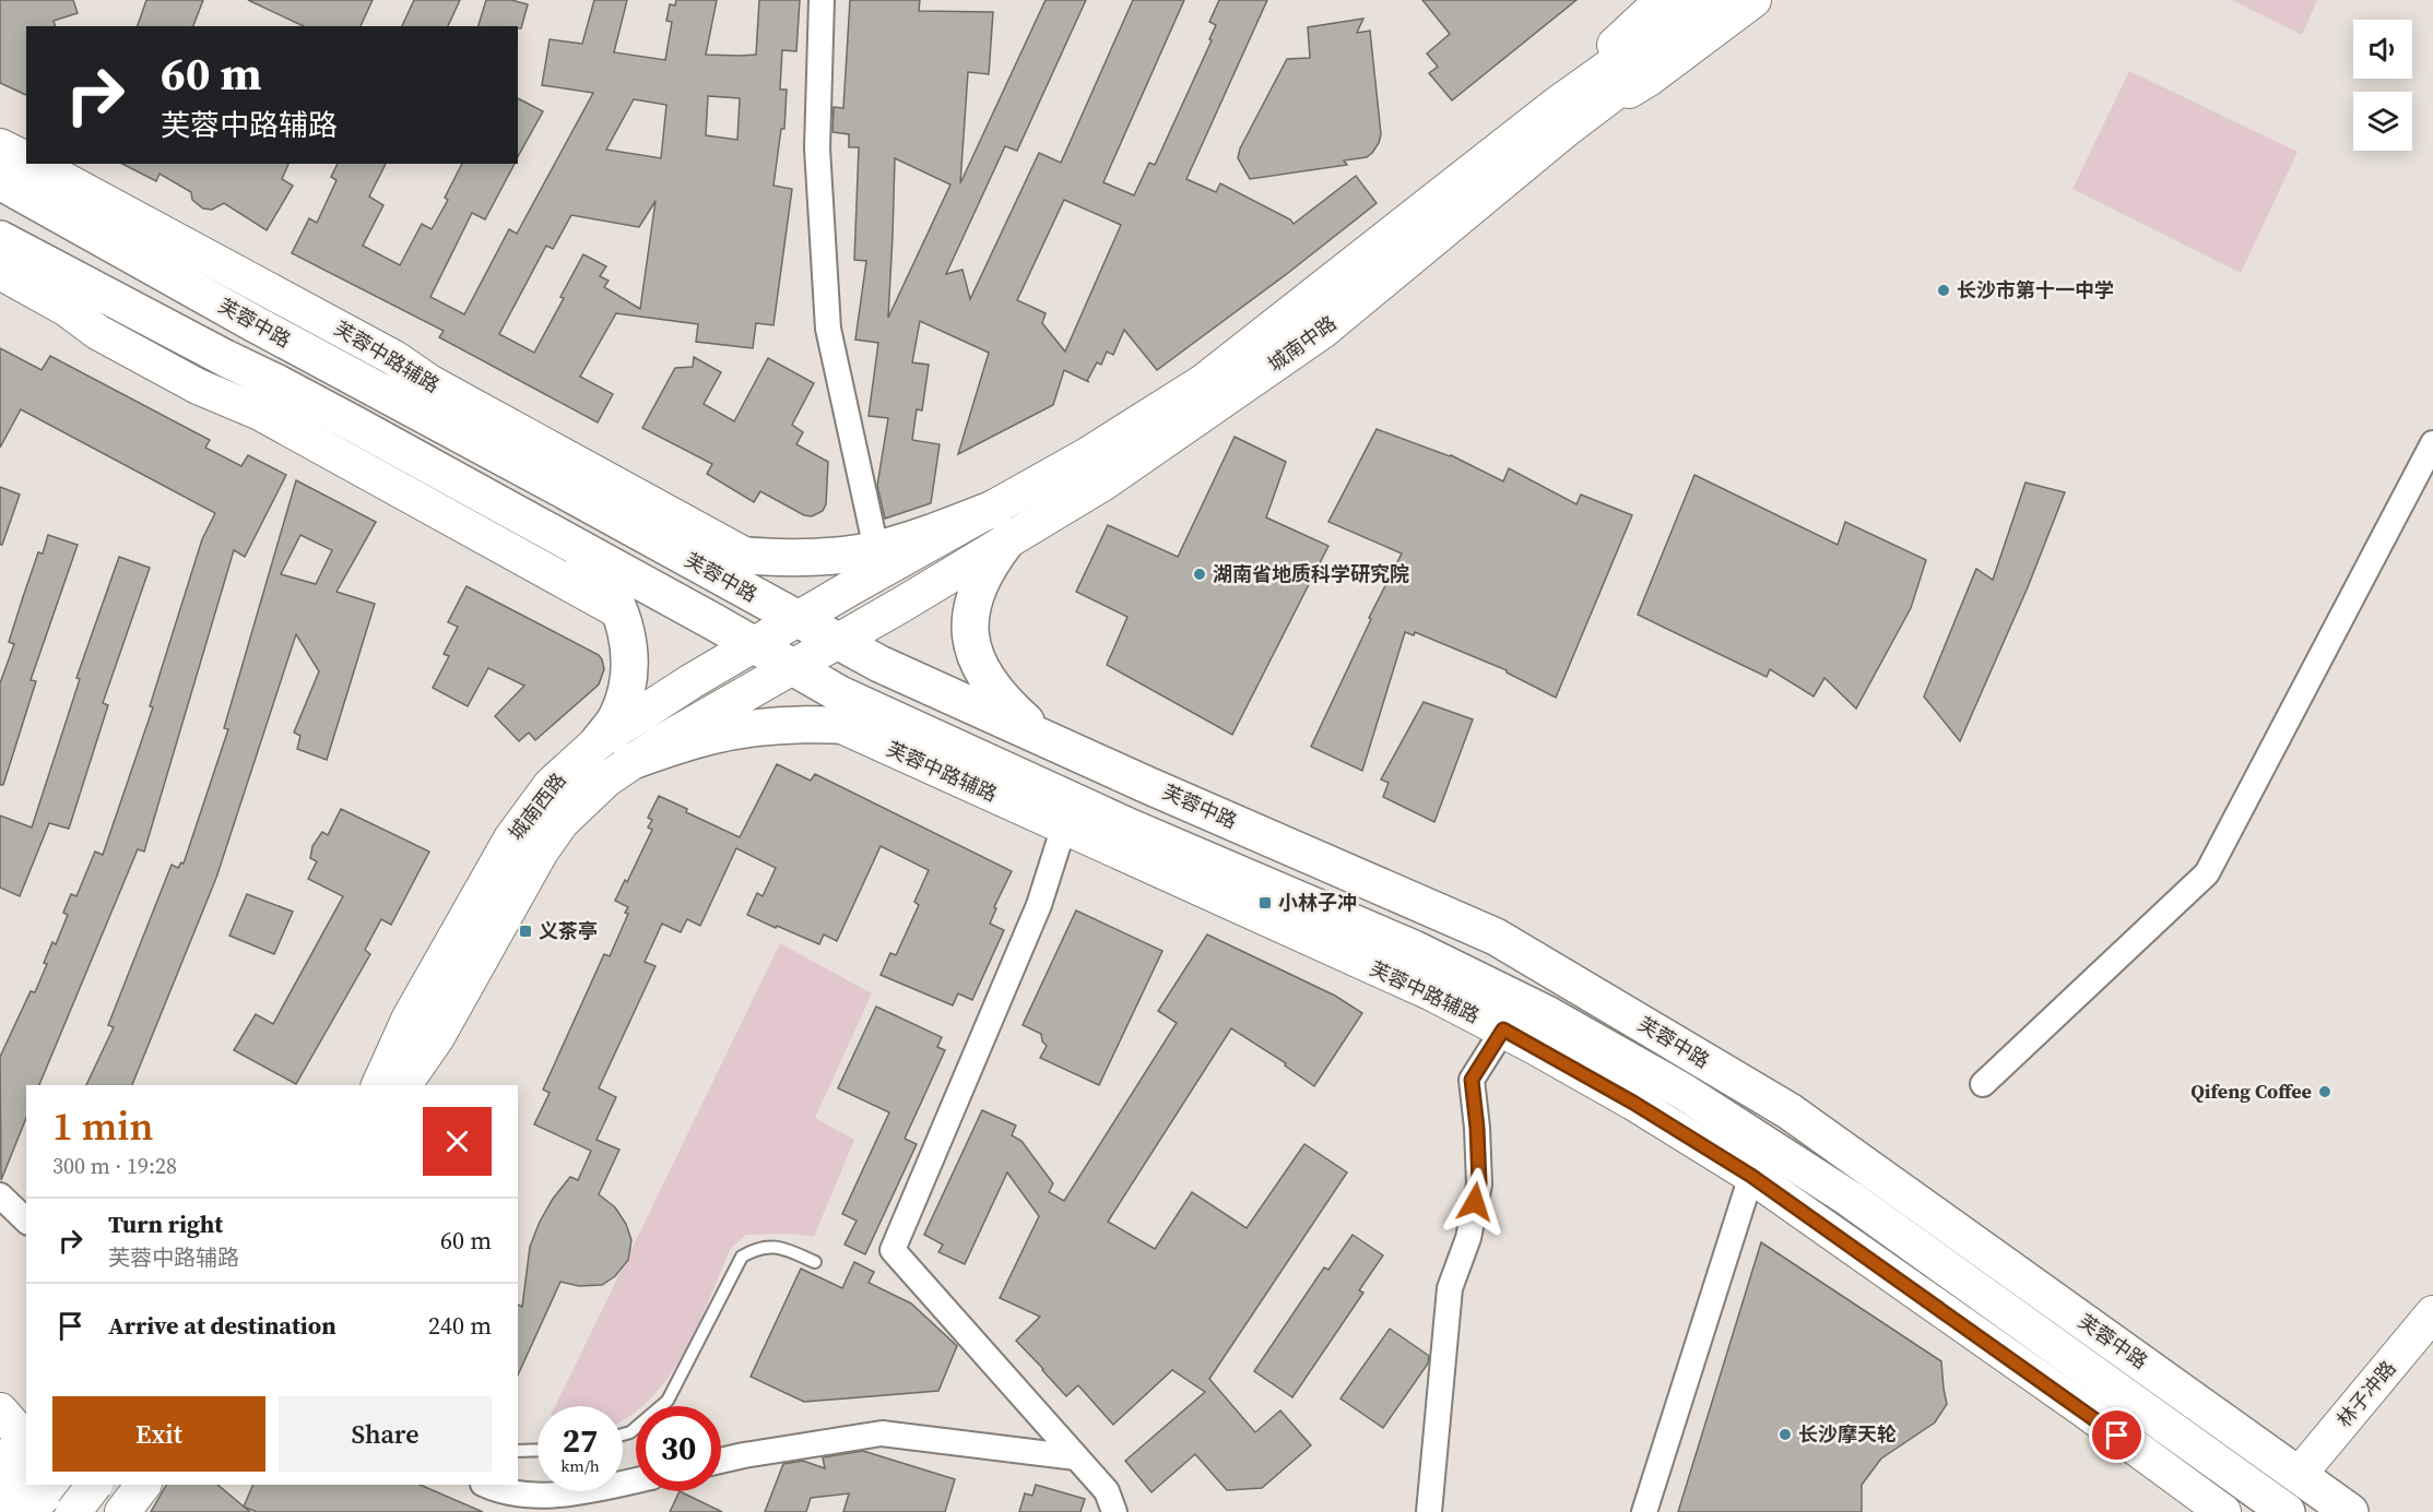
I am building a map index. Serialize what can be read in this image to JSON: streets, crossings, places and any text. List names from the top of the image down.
{
  "streets": {
    "main road": ["芙蓉中路"],
    "street": [
      "城南中路",
      "芙蓉中路辅路",
      "城南西路",
      "林子冲路"
    ]
  },
  "crossings": [
    ["芙蓉中路", "城南中路"],
    ["芙蓉中路", "芙蓉中路辅路"],
    ["芙蓉中路", "城南西路"],
    ["芙蓉中路", "林子冲路"],
    ["城南中路", "城南西路"]
  ],
  "places": {
    "other": [
      "长沙市第十一中学",
      "湖南省地质科学研究院",
      "Qifeng Coffee",
      "长沙摩天轮"
    ],
    "transit": ["小林子冲", "义茶亭"]
  },
  "page": {
    "turn": ["60 m", "芙蓉中路辅路"],
    "heading": ["1 min", "300 m · 19:28"],
    "list": [
      {
        "name": "Turn right",
        "note": "芙蓉中路辅路",
        "value": "60 m"
      },
      {
        "name": "Arrive at destination",
        "value": "240 m"
      }
    ],
    "buttons": ["Exit", "Share"],
    "speed": "27 km/h",
    "limit": "30"
  }
}
